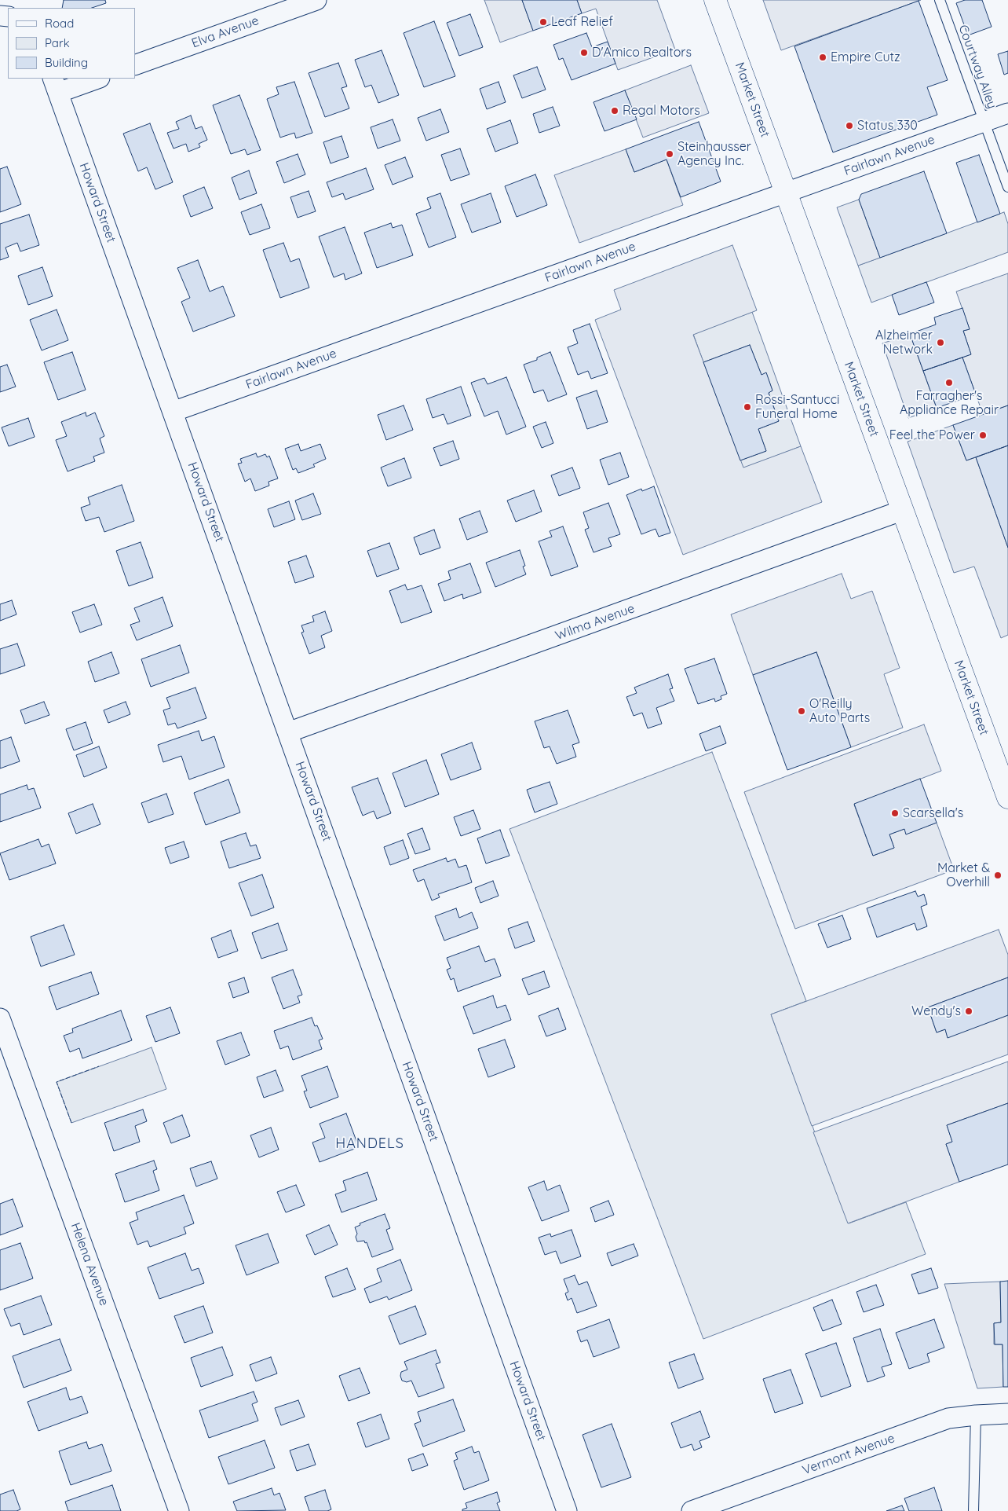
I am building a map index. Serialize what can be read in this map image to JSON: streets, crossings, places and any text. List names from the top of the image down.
{
  "streets": {
    "main road": ["Market Street"],
    "street": [
      "Elva Avenue",
      "Fairlawn Avenue",
      "Howard Street",
      "Wilma Avenue",
      "Helena Avenue",
      "Vermont Avenue"
    ],
    "lane": ["Courtway Alley"]
  },
  "crossings": [
    ["Courtway Alley", "Fairlawn Avenue"],
    ["Market Street", "Fairlawn Avenue"],
    ["Market Street", "Wilma Avenue"],
    ["Fairlawn Avenue", "Howard Street"],
    ["Howard Street", "Wilma Avenue"]
  ],
  "districts": ["HANDELS"],
  "places": [
    "Leaf Relief",
    "D'Amico Realtors",
    "Empire Cutz",
    "Regal Motors",
    "Status 330",
    "Steinhausser Agency Inc.",
    "Alzheimer Network",
    "Farragher's Appliance Repair",
    "Rossi-Santucci Funeral Home",
    "Feel the Power",
    "O'Reilly Auto Parts",
    "Scarsella's",
    "Market & Overhill",
    "Wendy's"
  ],
  "legend": ["Road", "Park", "Building"]
}
